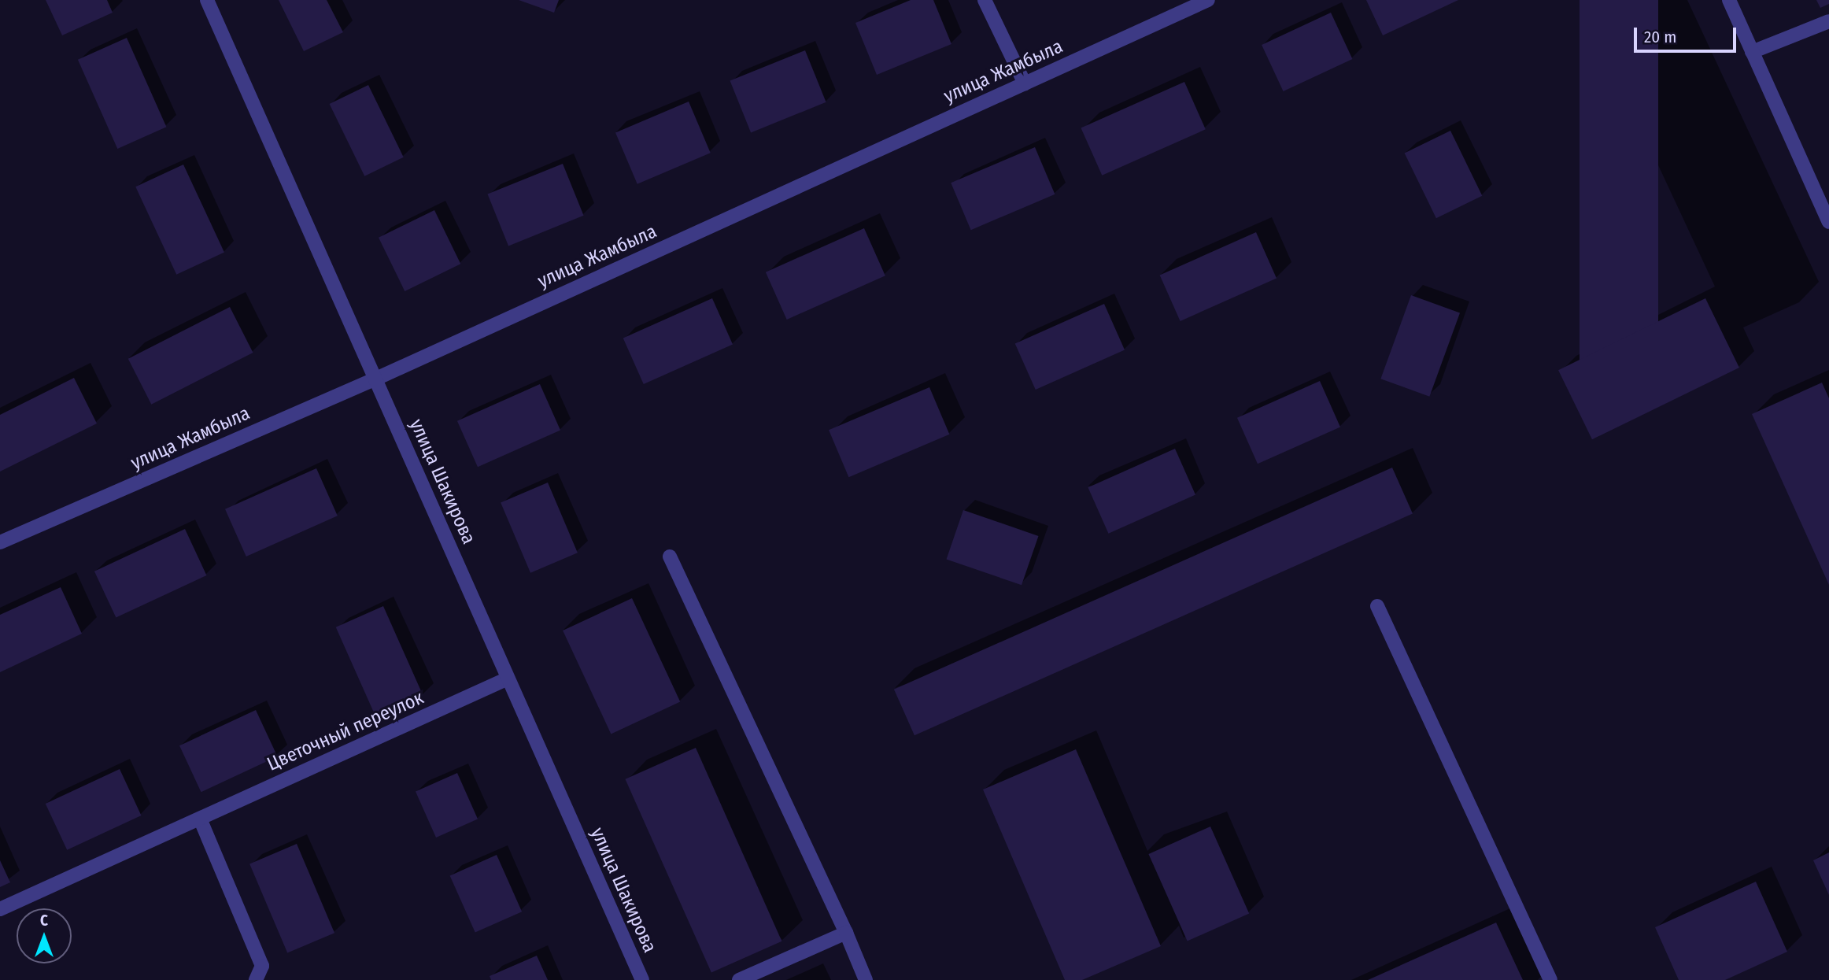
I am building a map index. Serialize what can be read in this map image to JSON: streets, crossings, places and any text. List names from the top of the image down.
{
  "streets": {
    "street": ["улица Жамбыла", "улица Шакирова", "Цветочный переулок"]
  },
  "crossings": [
    ["улица Жамбыла", "улица Шакирова"],
    ["улица Шакирова", "Цветочный переулок"]
  ],
  "scale_bar": "20 m",
  "north": "top"
}
